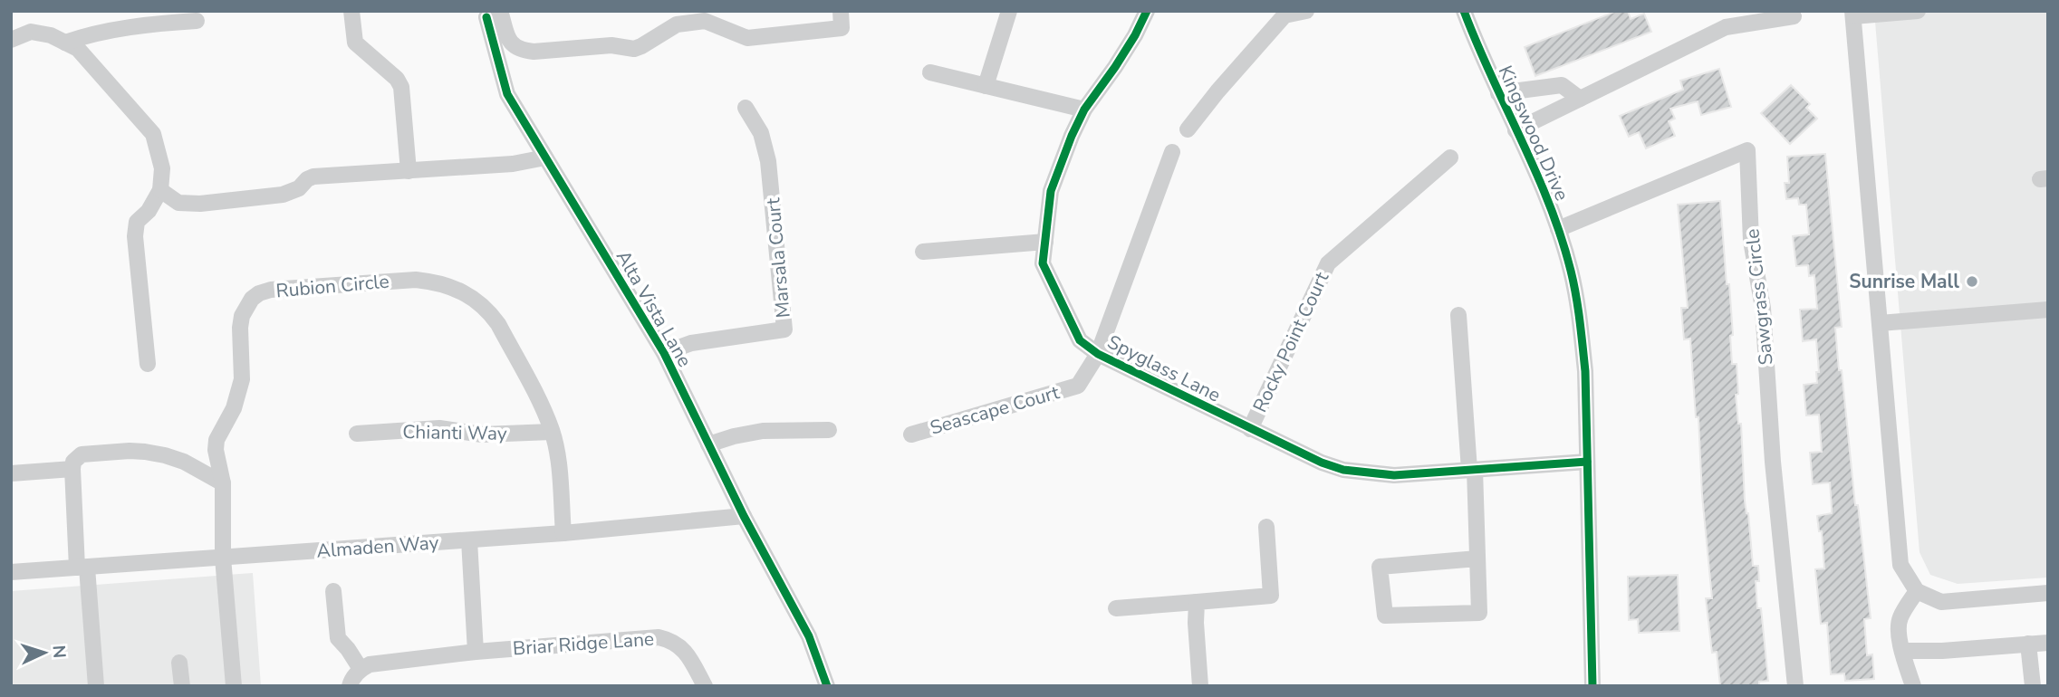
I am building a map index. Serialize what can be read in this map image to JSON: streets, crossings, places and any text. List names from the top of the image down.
{
  "streets": {
    "street": [
      "Kingswood Drive",
      "Marsala Court",
      "Rubion Circle",
      "Sawgrass Circle",
      "Alta Vista Lane",
      "Rocky Point Court",
      "Spyglass Lane",
      "Seascape Court",
      "Chianti Way",
      "Almaden Way",
      "Briar Ridge Lane"
    ]
  },
  "crossings": [
    ["Kingswood Drive", "Sawgrass Circle"],
    ["Kingswood Drive", "Spyglass Lane"],
    ["Marsala Court", "Alta Vista Lane"],
    ["Rubion Circle", "Chianti Way"],
    ["Rubion Circle", "Almaden Way"],
    ["Alta Vista Lane", "Almaden Way"],
    ["Rocky Point Court", "Spyglass Lane"],
    ["Spyglass Lane", "Seascape Court"]
  ],
  "places": ["Sunrise Mall"],
  "north": "right"
}
